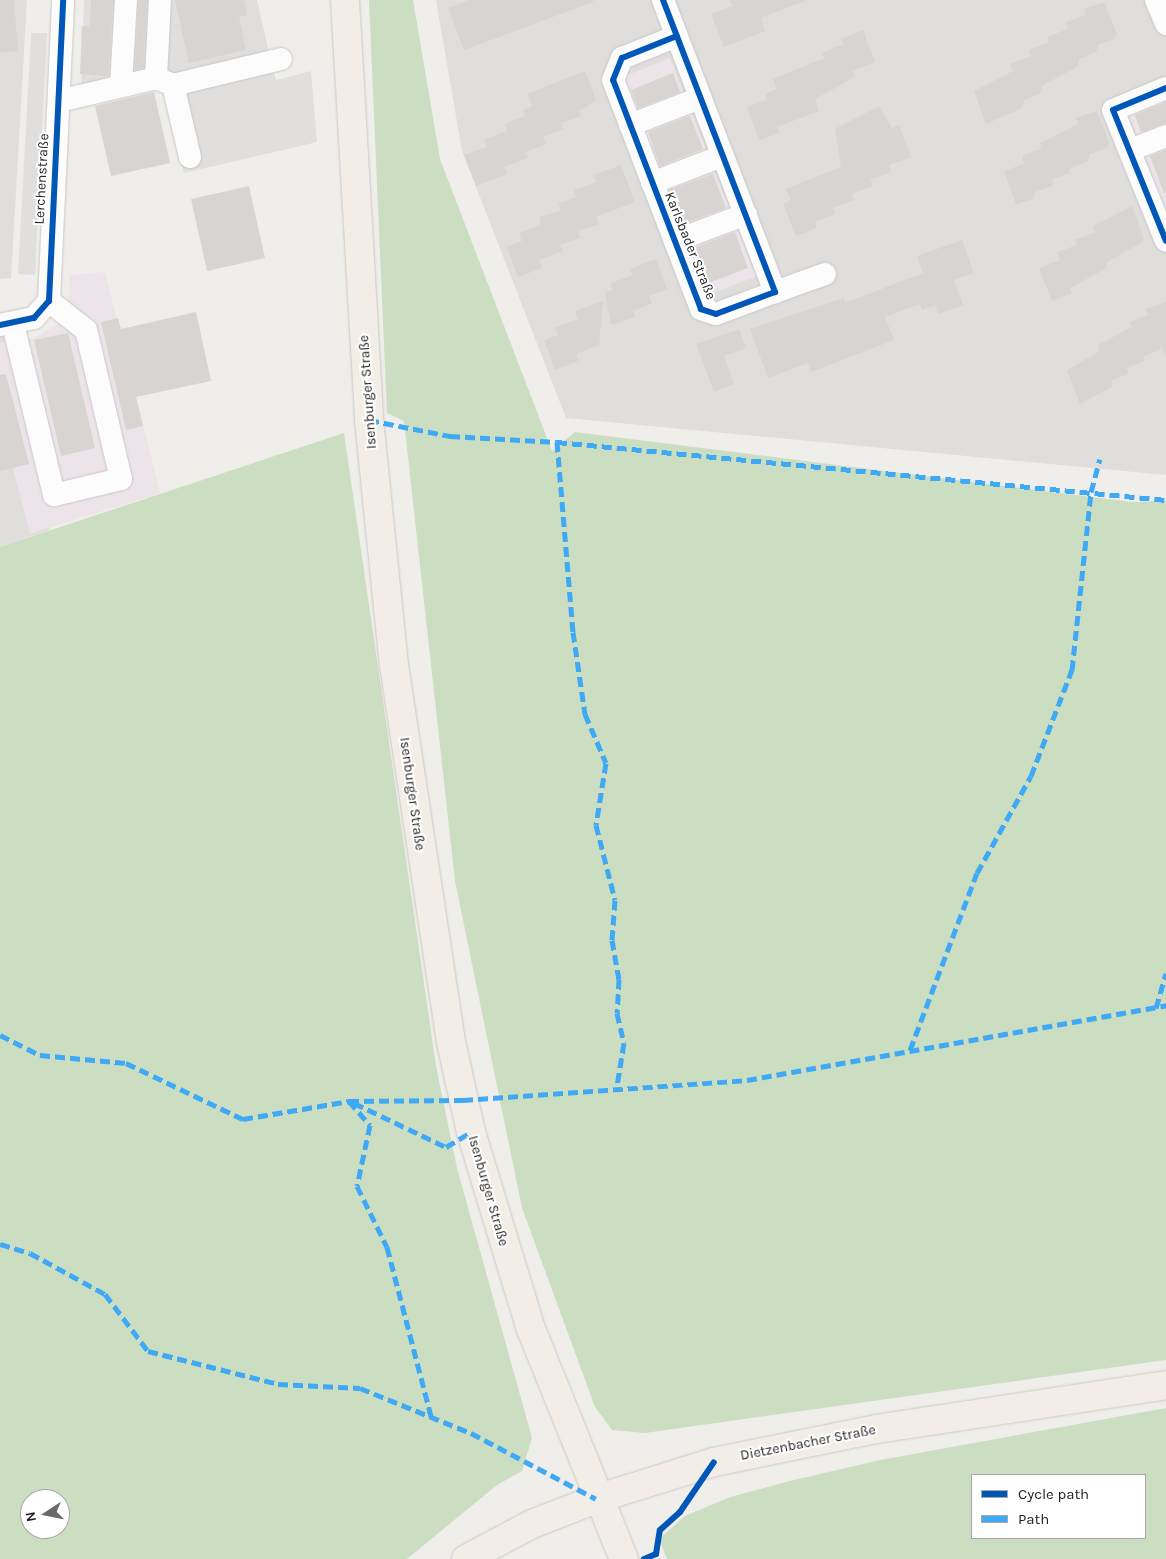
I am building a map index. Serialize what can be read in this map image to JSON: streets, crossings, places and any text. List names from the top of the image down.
{
  "streets": {
    "main road": ["Isenburger Straße", "Dietzenbacher Straße"],
    "street": ["Lerchenstraße", "Karlsbader Straße"]
  },
  "crossings": [
    ["Isenburger Straße", "Dietzenbacher Straße"]
  ],
  "legend": ["Cycle path", "Path"],
  "north": "left"
}
